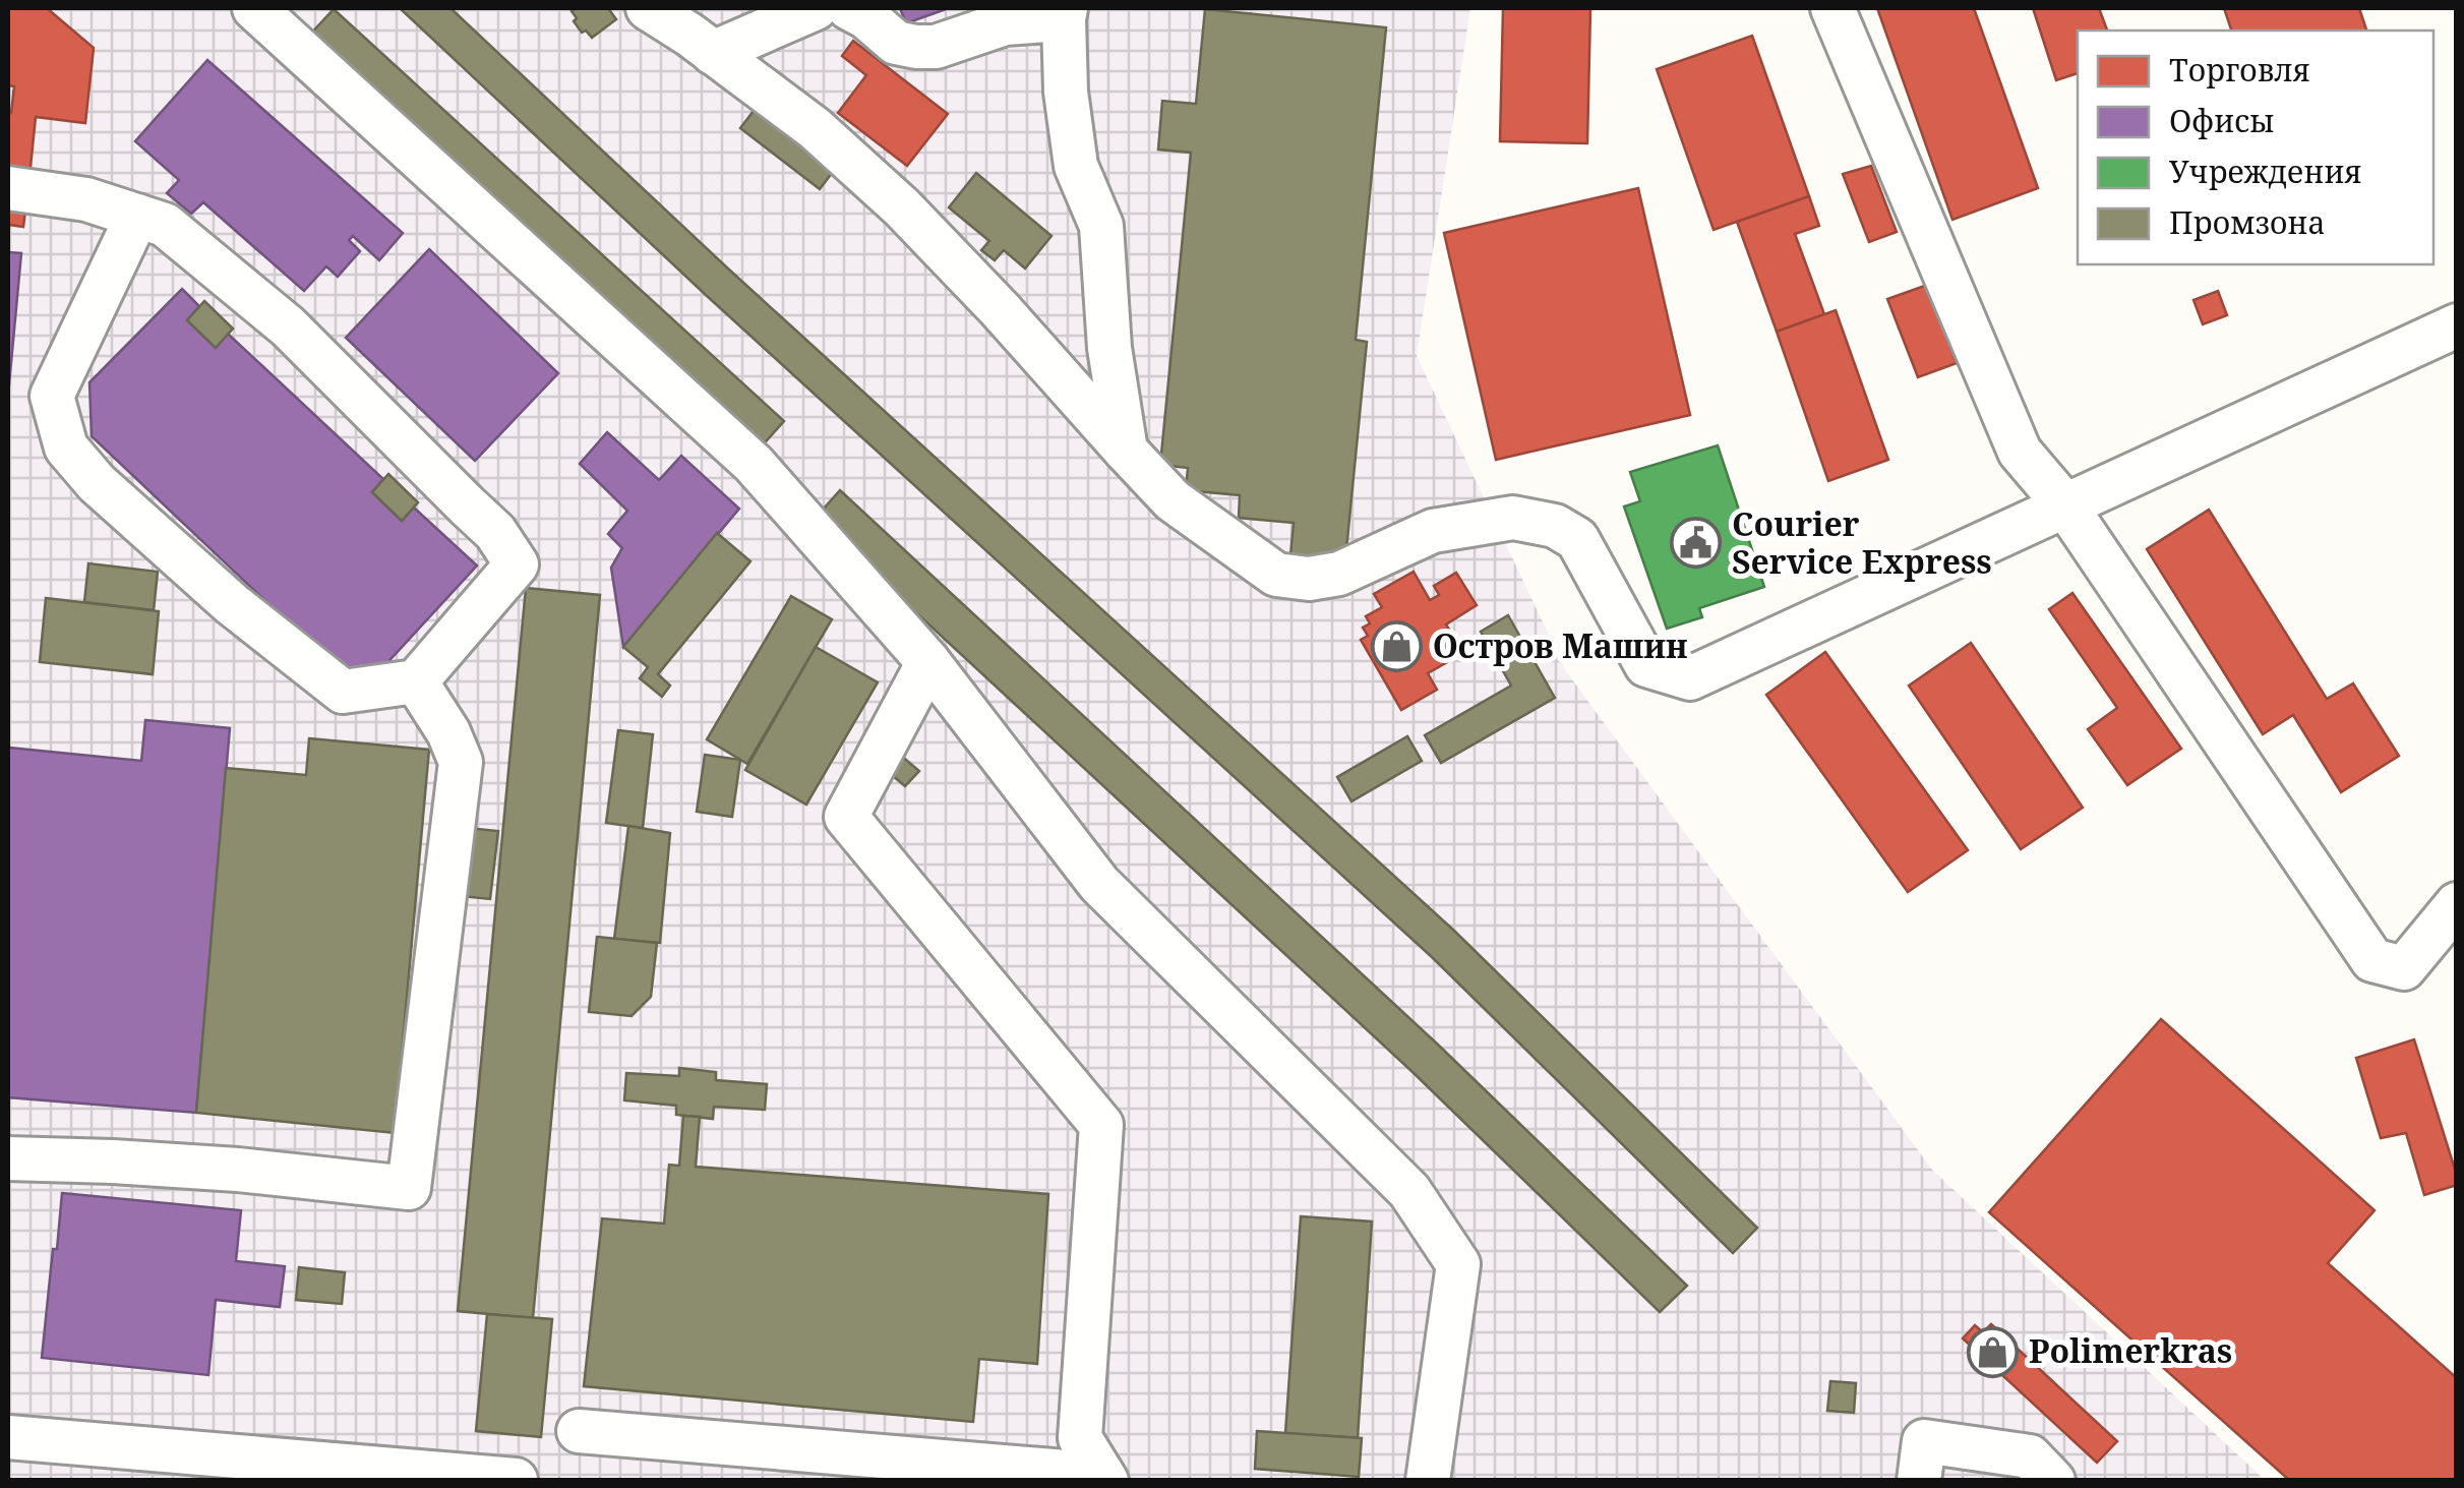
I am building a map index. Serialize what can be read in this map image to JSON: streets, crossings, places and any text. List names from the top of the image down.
{
  "places": {
    "public building": ["Courier Service Express"],
    "shop": ["Остров Машин", "Polimerkras"]
  },
  "legend": [
    "Торговля",
    "Офисы",
    "Учреждения",
    "Промзона"
  ]
}
